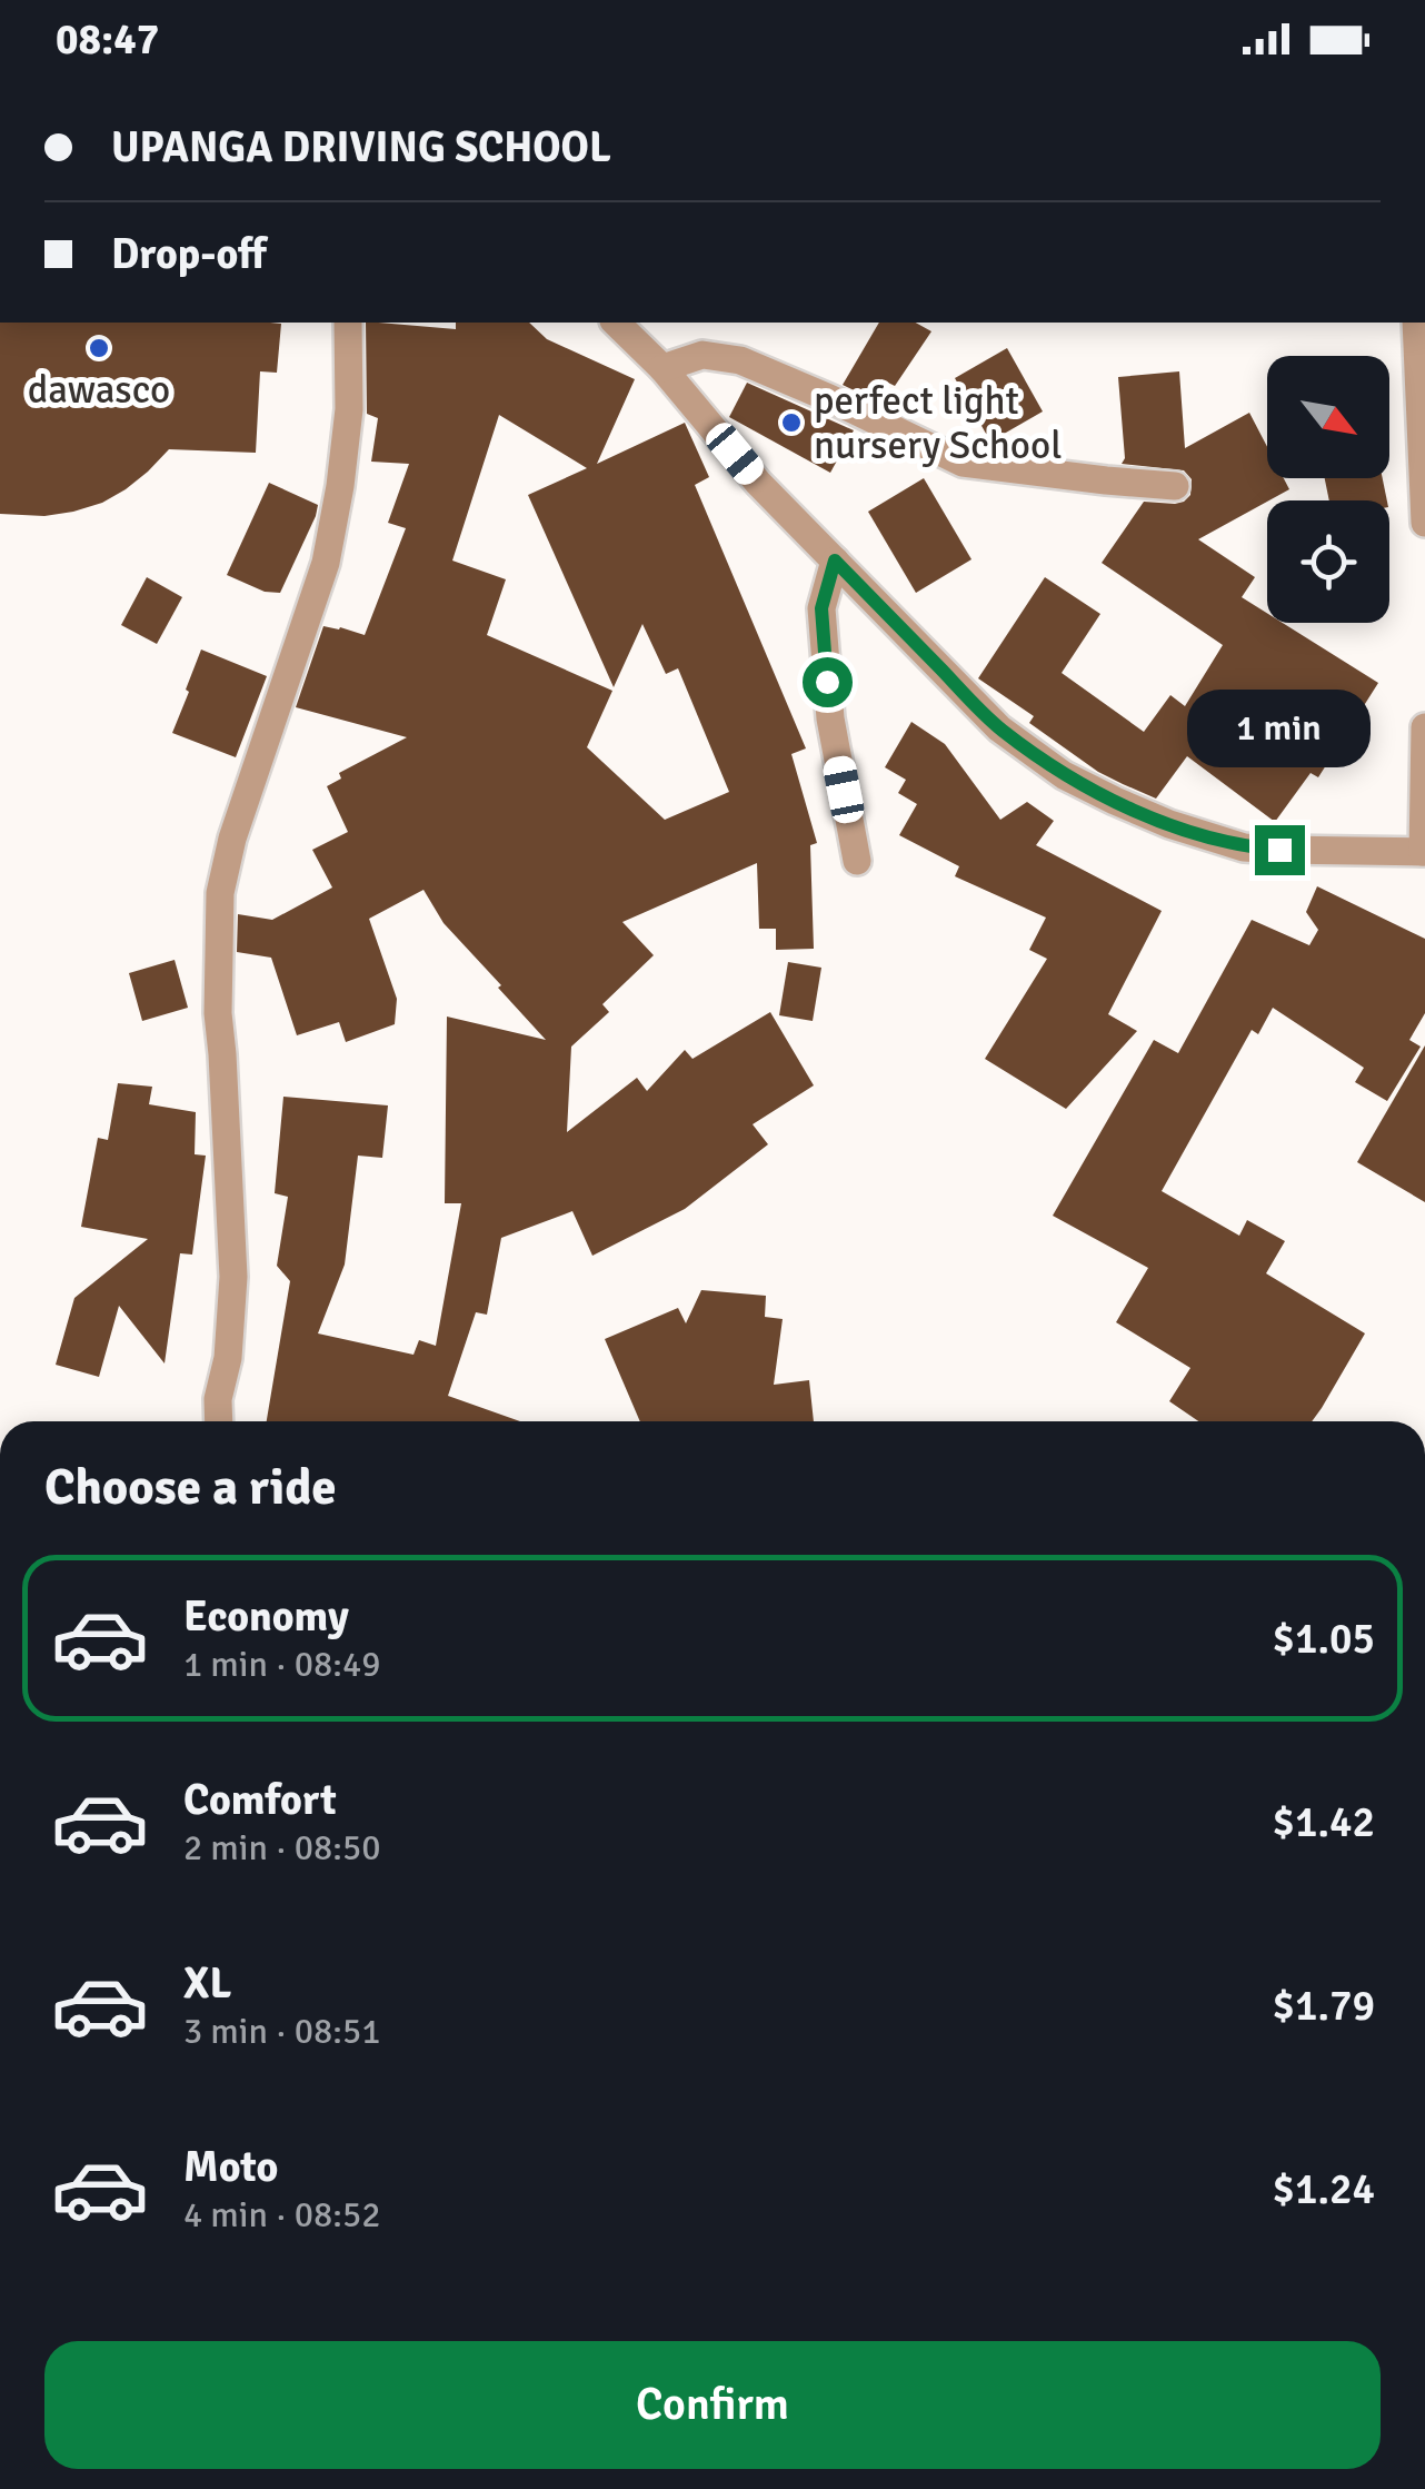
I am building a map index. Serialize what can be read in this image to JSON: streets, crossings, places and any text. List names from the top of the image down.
{
  "places": ["dawasco", "perfect light nursery School"],
  "north": "bottom right",
  "page": {
    "status": "08:47",
    "banner": ["UPANGA DRIVING SCHOOL", "Drop-off"],
    "bubble": "1 min",
    "heading": "Choose a ride",
    "list": [
      {
        "name": "Economy",
        "note": "1 min · 08:49",
        "value": "$1.05"
      },
      {
        "name": "Comfort",
        "note": "2 min · 08:50",
        "value": "$1.42"
      },
      {
        "name": "XL",
        "note": "3 min · 08:51",
        "value": "$1.79"
      },
      {
        "name": "Moto",
        "note": "4 min · 08:52",
        "value": "$1.24"
      }
    ],
    "buttons": "Confirm"
  }
}
